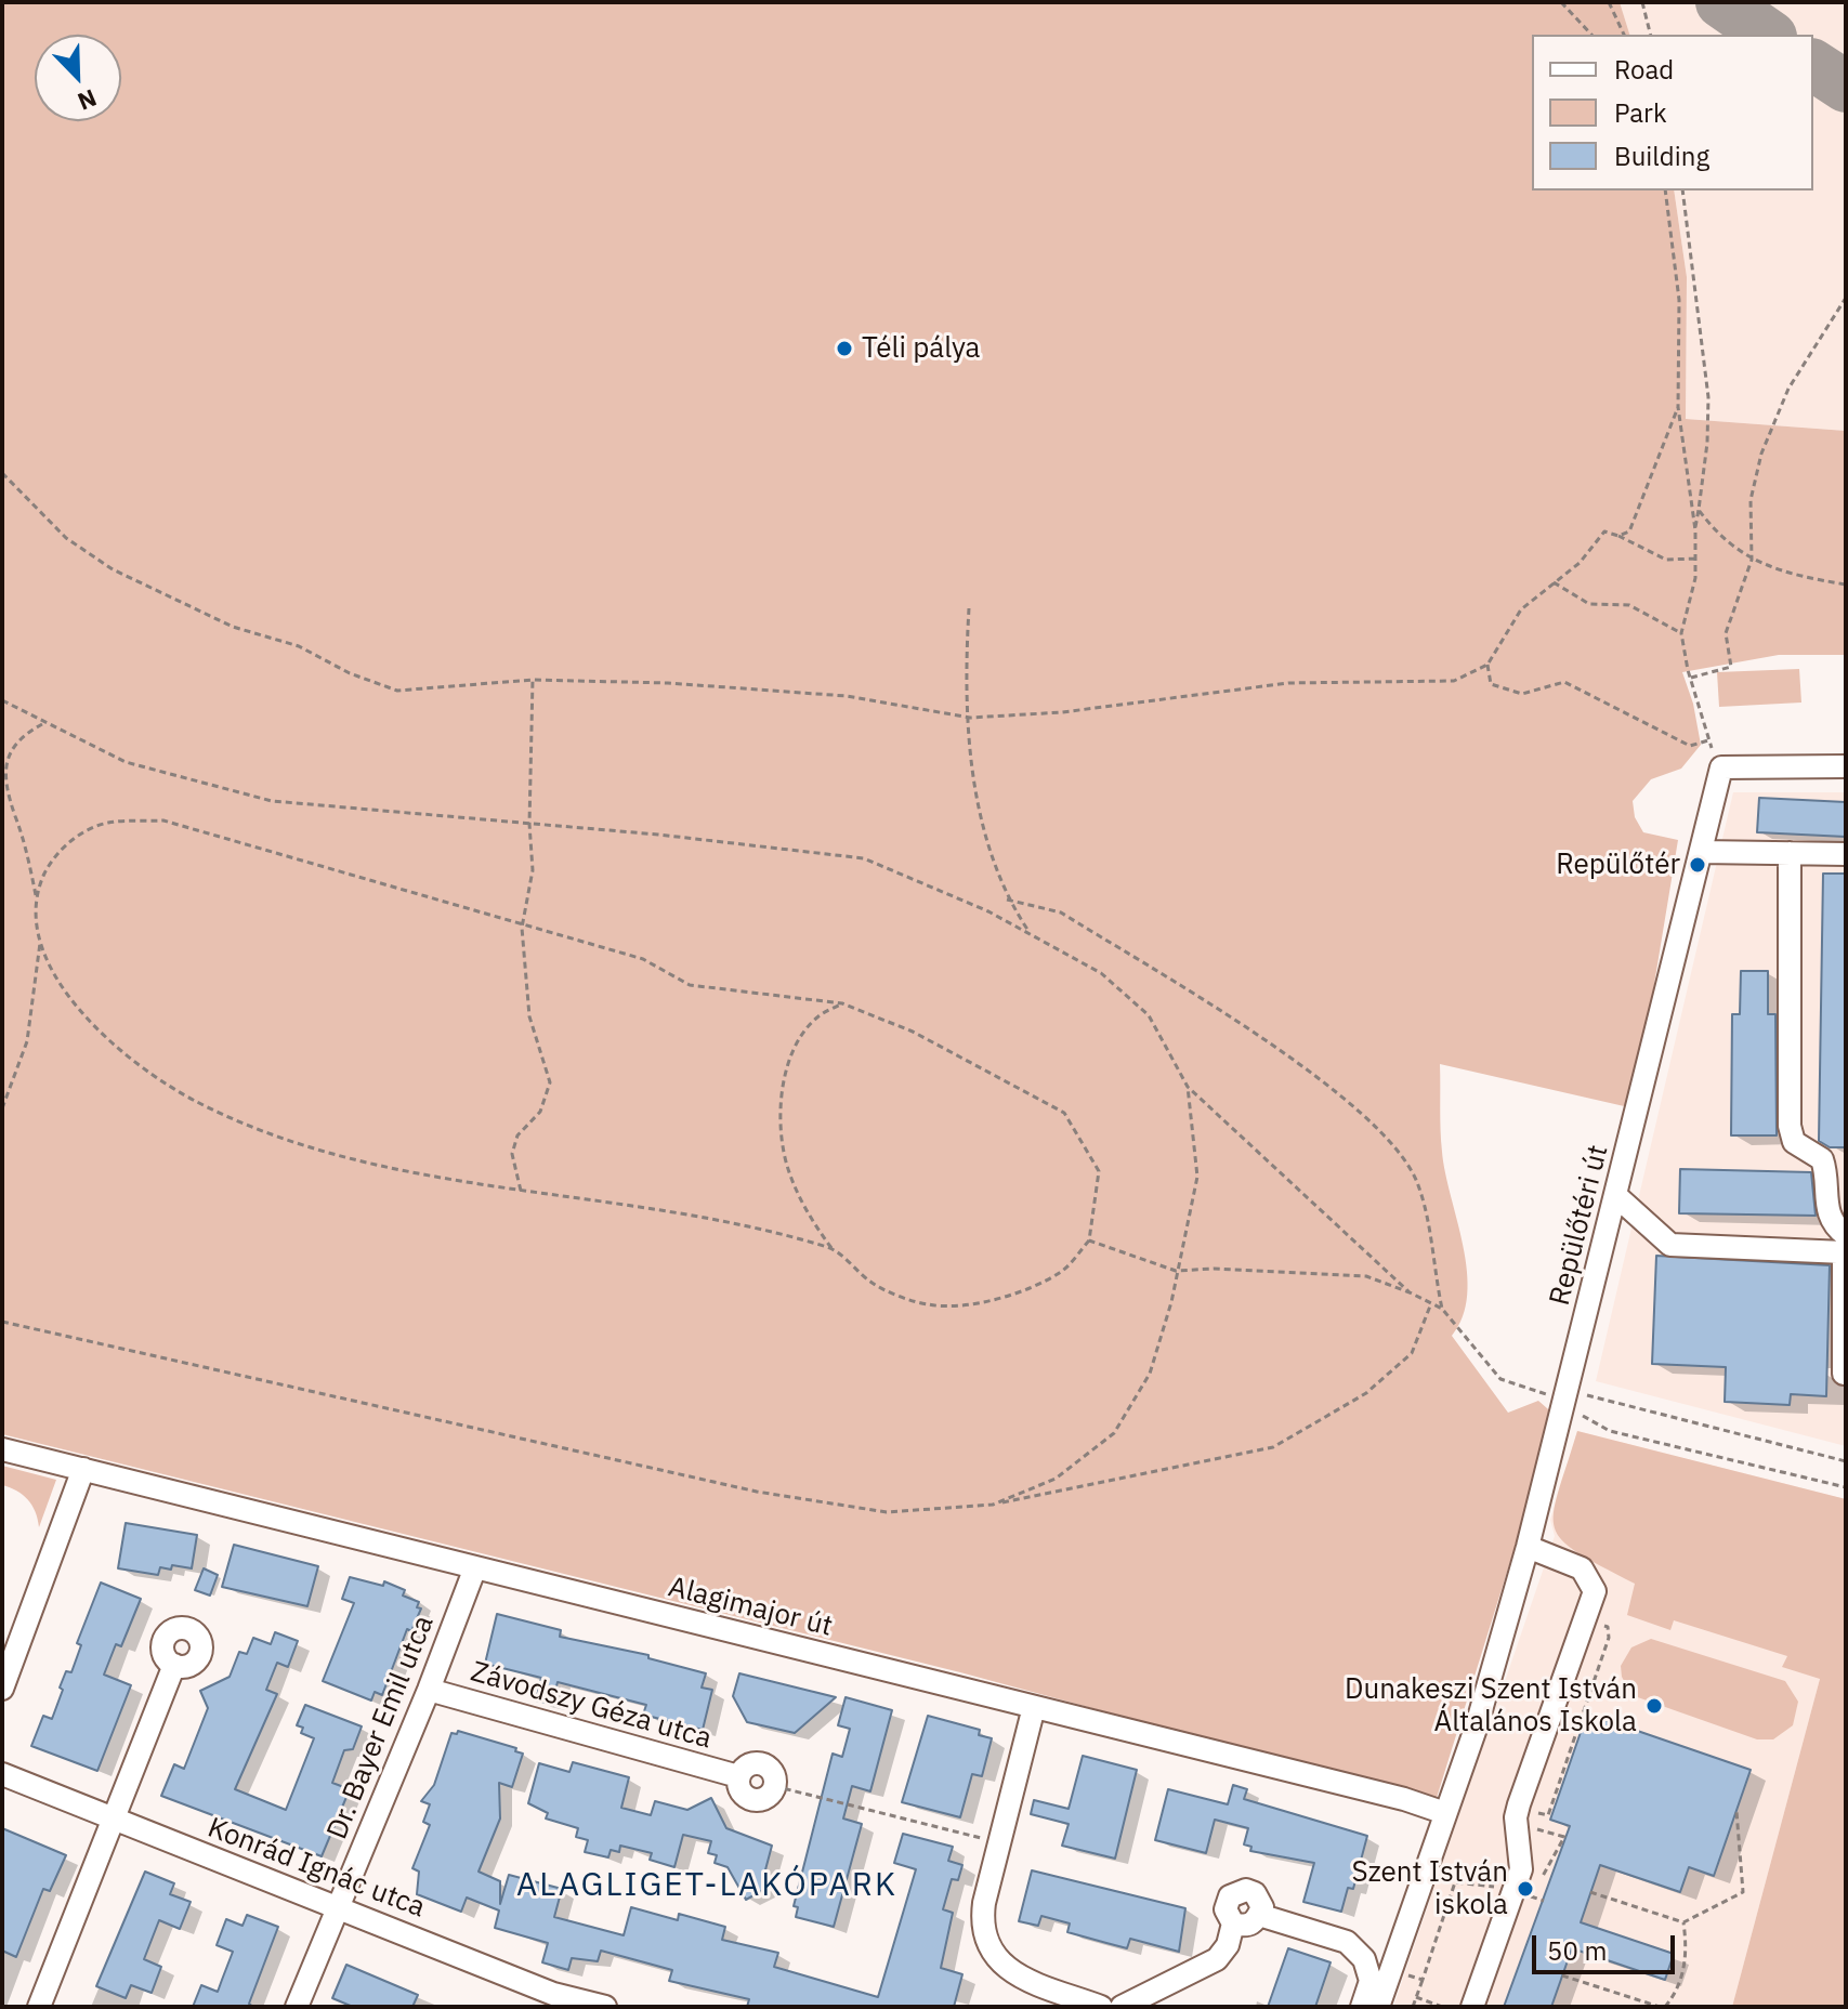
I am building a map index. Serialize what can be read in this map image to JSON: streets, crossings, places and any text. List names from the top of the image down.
{
  "streets": {
    "street": [
      "Repülőtéri út",
      "Alagimajor út",
      "Závodszy Géza utca",
      "Dr. Bayer Emil utca",
      "Konrád Ignác utca"
    ]
  },
  "crossings": [
    ["Alagimajor út", "Dr. Bayer Emil utca"],
    ["Závodszy Géza utca", "Dr. Bayer Emil utca"],
    ["Dr. Bayer Emil utca", "Konrád Ignác utca"]
  ],
  "districts": ["ALAGLIGET-LAKÓPARK"],
  "places": [
    "Téli pálya",
    "Repülőtér",
    "Dunakeszi Szent István Általános Iskola",
    "Szent István iskola"
  ],
  "legend": ["Road", "Park", "Building"],
  "scale_bar": "50 m",
  "north": "bottom right"
}
